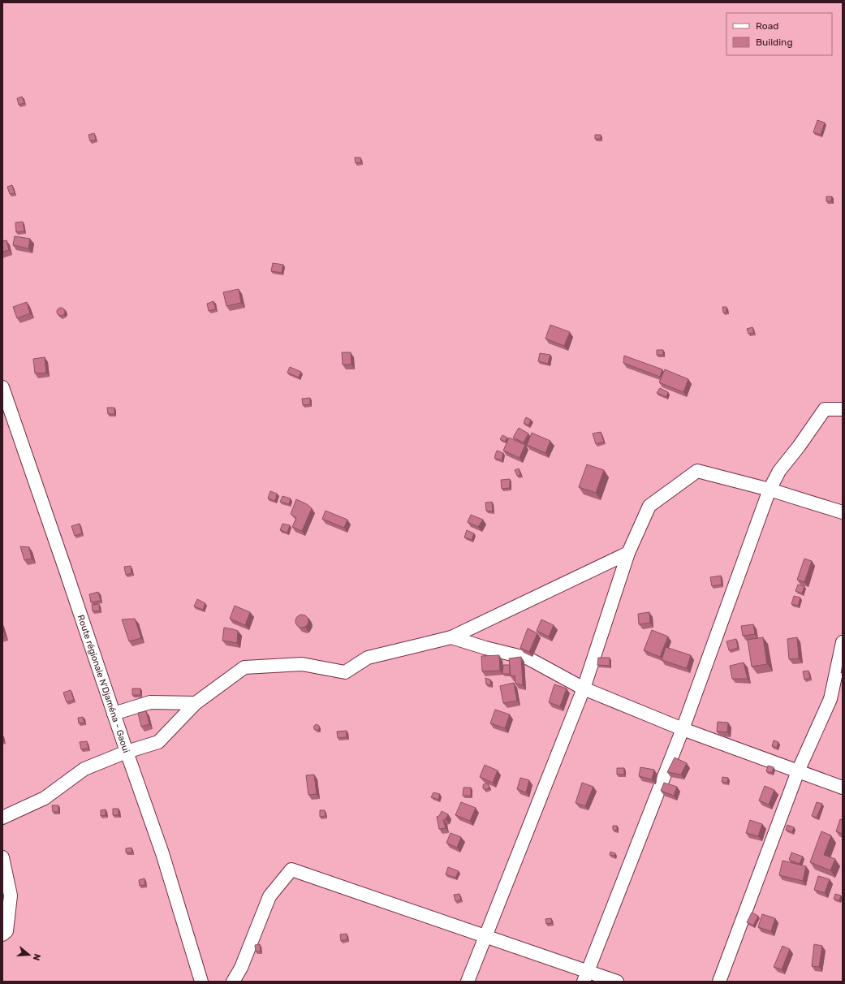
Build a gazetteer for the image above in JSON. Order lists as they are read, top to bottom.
{
  "streets": {
    "street": ["Route régionale N'Djaména - Gaoui"]
  },
  "legend": ["Road", "Building"],
  "north": "right"
}
